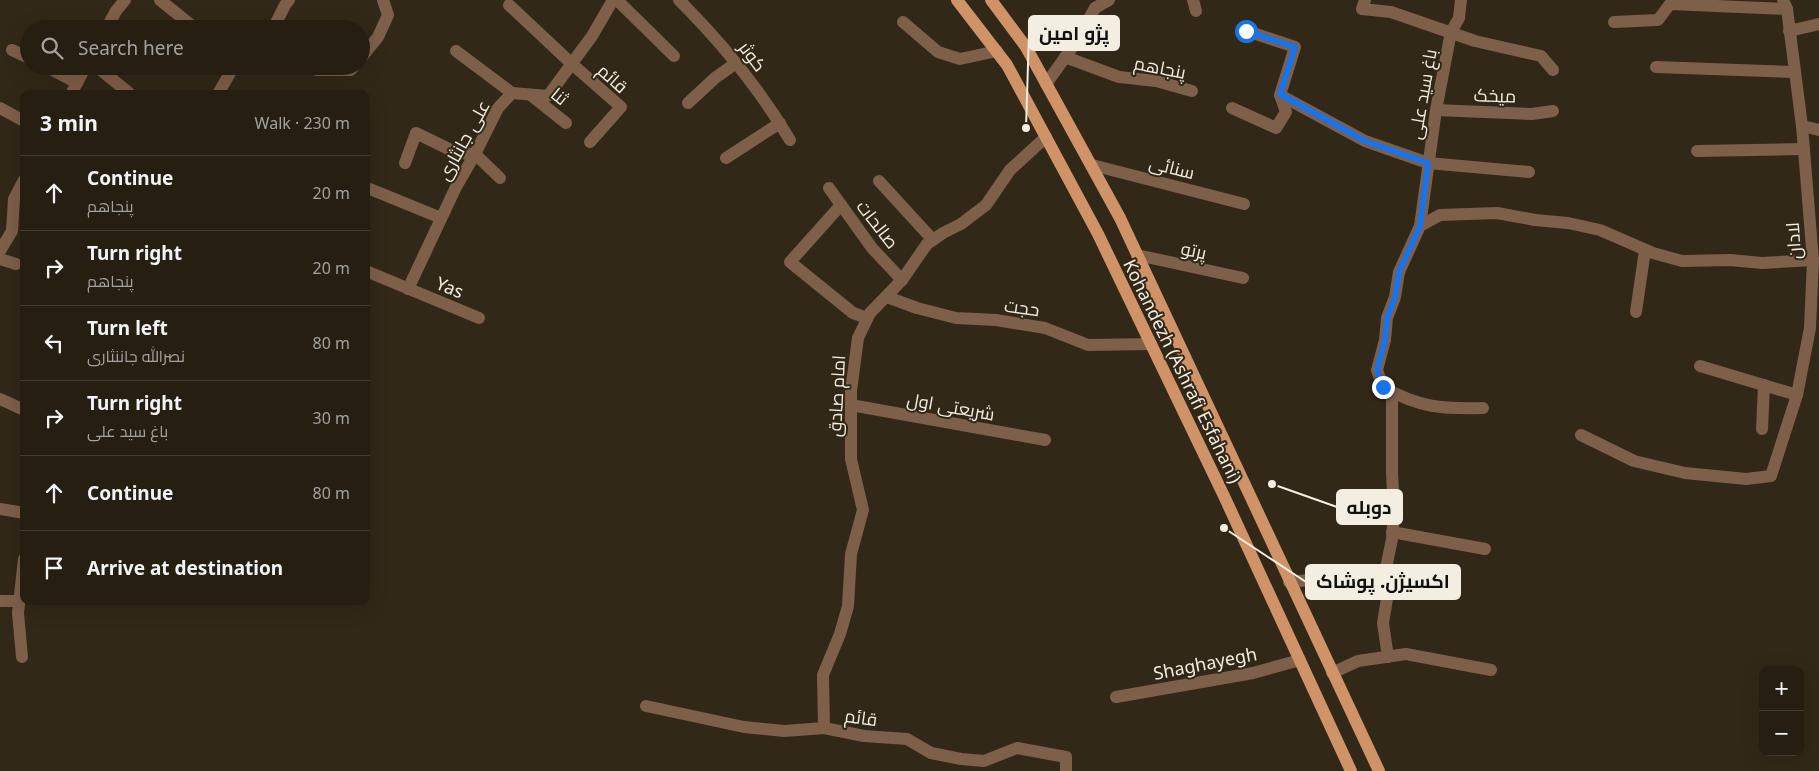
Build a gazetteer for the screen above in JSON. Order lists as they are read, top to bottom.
{
  "streets": {
    "main road": ["Kohandezh (Ashrafi Esfahani)"],
    "street": [
      "کوثر",
      "پنجاهم",
      "قائم",
      "باغ سید علی",
      "میخک",
      "ثنا",
      "علی جانثاری",
      "سنائی",
      "صالحات",
      "لادان",
      "پرتو",
      "Yas",
      "حجت",
      "امام صادق",
      "شریعتی اول",
      "Shaghayegh"
    ]
  },
  "crossings": [
    ["قائم", "علی جانثاری"],
    ["قائم", "امام صادق"],
    ["باغ سید علی", "میخک"],
    ["ثنا", "علی جانثاری"],
    ["علی جانثاری", "Yas"],
    ["سنائی", "Kohandezh (Ashrafi Esfahani)"],
    ["صالحات", "امام صادق"],
    ["پرتو", "Kohandezh (Ashrafi Esfahani)"],
    ["حجت", "Kohandezh (Ashrafi Esfahani)"],
    ["حجت", "امام صادق"],
    ["Kohandezh (Ashrafi Esfahani)", "امام صادق"],
    ["Kohandezh (Ashrafi Esfahani)", "Shaghayegh"],
    ["امام صادق", "شریعتی اول"]
  ],
  "places": ["پژو امین", "دوبله", "اکسیژن. پوشاک"],
  "page": {
    "search": "Search here",
    "heading": ["3 min", "Walk · 230 m"],
    "list": [
      ["Continue", "پنجاهم", "20 m"],
      ["Turn right", "پنجاهم", "20 m"],
      ["Turn left", "نصرالله جاننثاری", "80 m"],
      ["Turn right", "باغ سید علی", "30 m"],
      ["Continue", "80 m"],
      "Arrive at destination"
    ],
    "map_buttons": ["+", "−"]
  }
}
